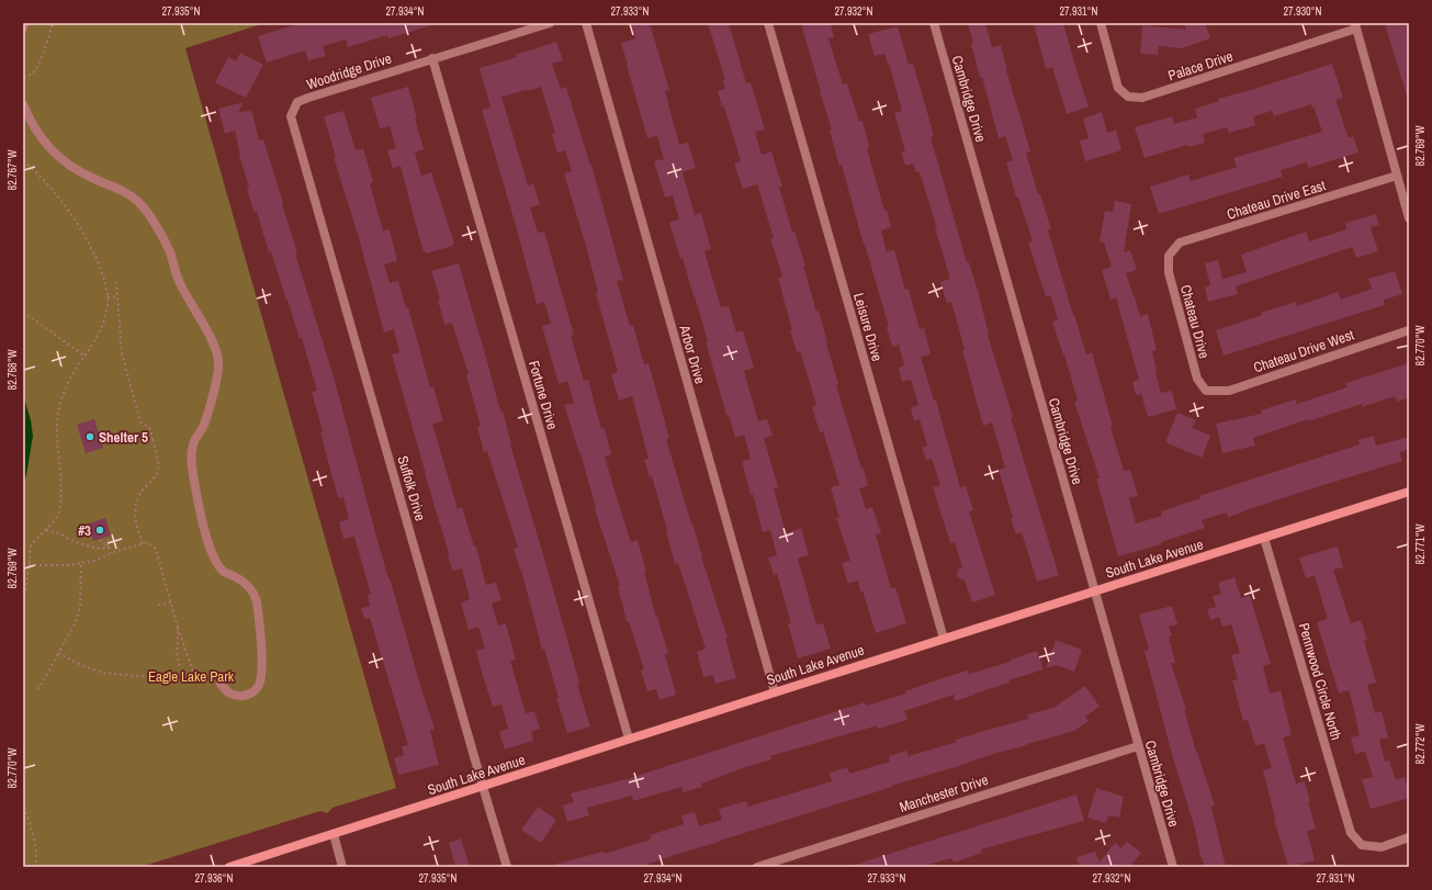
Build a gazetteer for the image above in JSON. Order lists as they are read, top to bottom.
{
  "streets": {
    "street": [
      "Palace Drive",
      "Woodridge Drive",
      "Cambridge Drive",
      "Chateau Drive East",
      "Chateau Drive",
      "Leisure Drive",
      "Chateau Drive West",
      "Arbor Drive",
      "Fortune Drive",
      "Suffolk Drive",
      "South Lake Avenue",
      "Pennwood Circle North",
      "Manchester Drive"
    ]
  },
  "crossings": [
    ["Woodridge Drive", "Fortune Drive"],
    ["Woodridge Drive", "Suffolk Drive"],
    ["Cambridge Drive", "South Lake Avenue"],
    ["Cambridge Drive", "Manchester Drive"],
    ["Chateau Drive East", "Chateau Drive"],
    ["Chateau Drive", "Chateau Drive West"],
    ["Leisure Drive", "South Lake Avenue"],
    ["Arbor Drive", "South Lake Avenue"],
    ["Fortune Drive", "South Lake Avenue"],
    ["Suffolk Drive", "South Lake Avenue"],
    ["South Lake Avenue", "Pennwood Circle North"]
  ],
  "parks": ["Eagle Lake Park"],
  "places": ["Shelter 5", "#3"],
  "coordinates": [
    "27.935°N",
    "27.934°N",
    "27.933°N",
    "27.932°N",
    "27.931°N",
    "27.930°N",
    "82.769°W",
    "82.767°W",
    "82.770°W",
    "82.768°W",
    "82.771°W",
    "82.772°W",
    "27.936°N"
  ]
}
